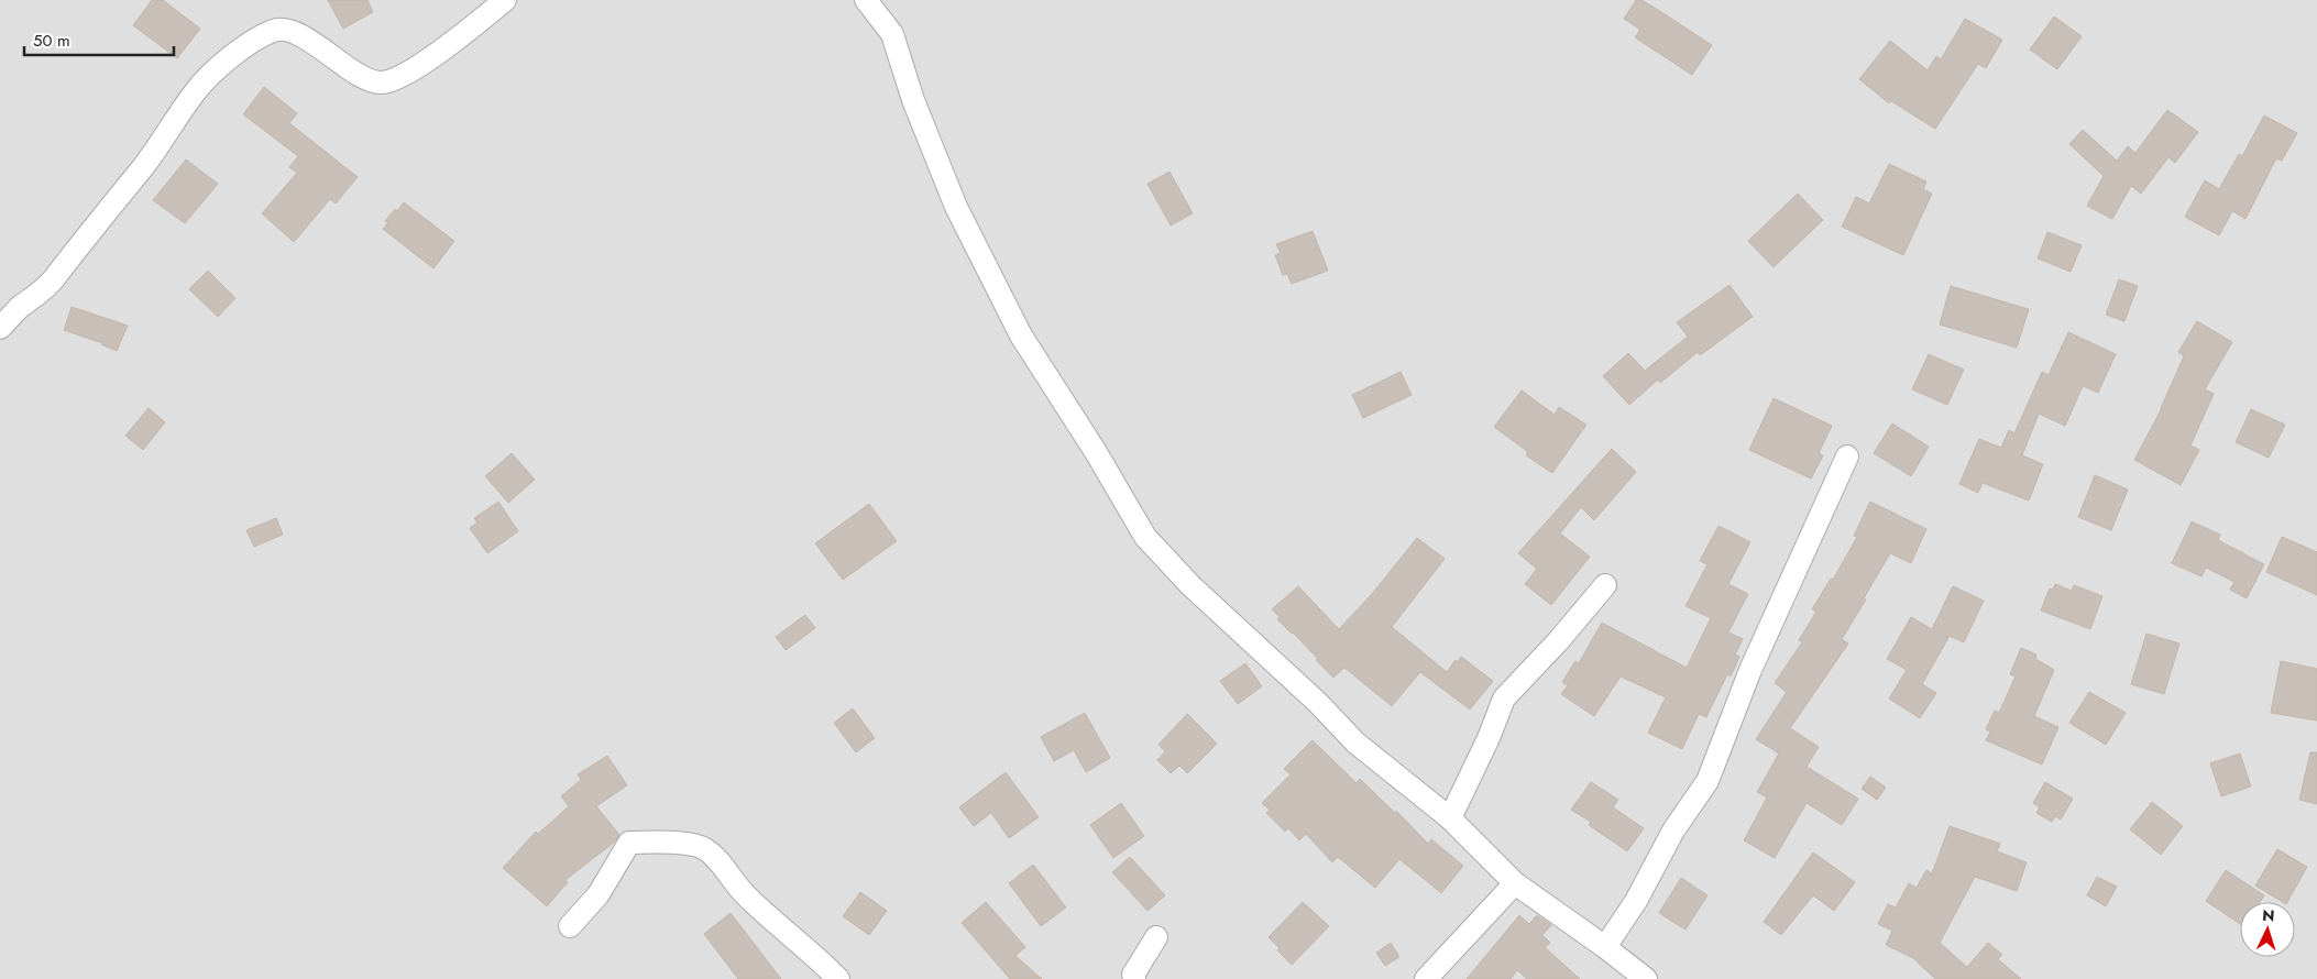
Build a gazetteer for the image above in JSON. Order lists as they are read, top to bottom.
{
  "scale_bar": "50 m",
  "north": "top"
}
